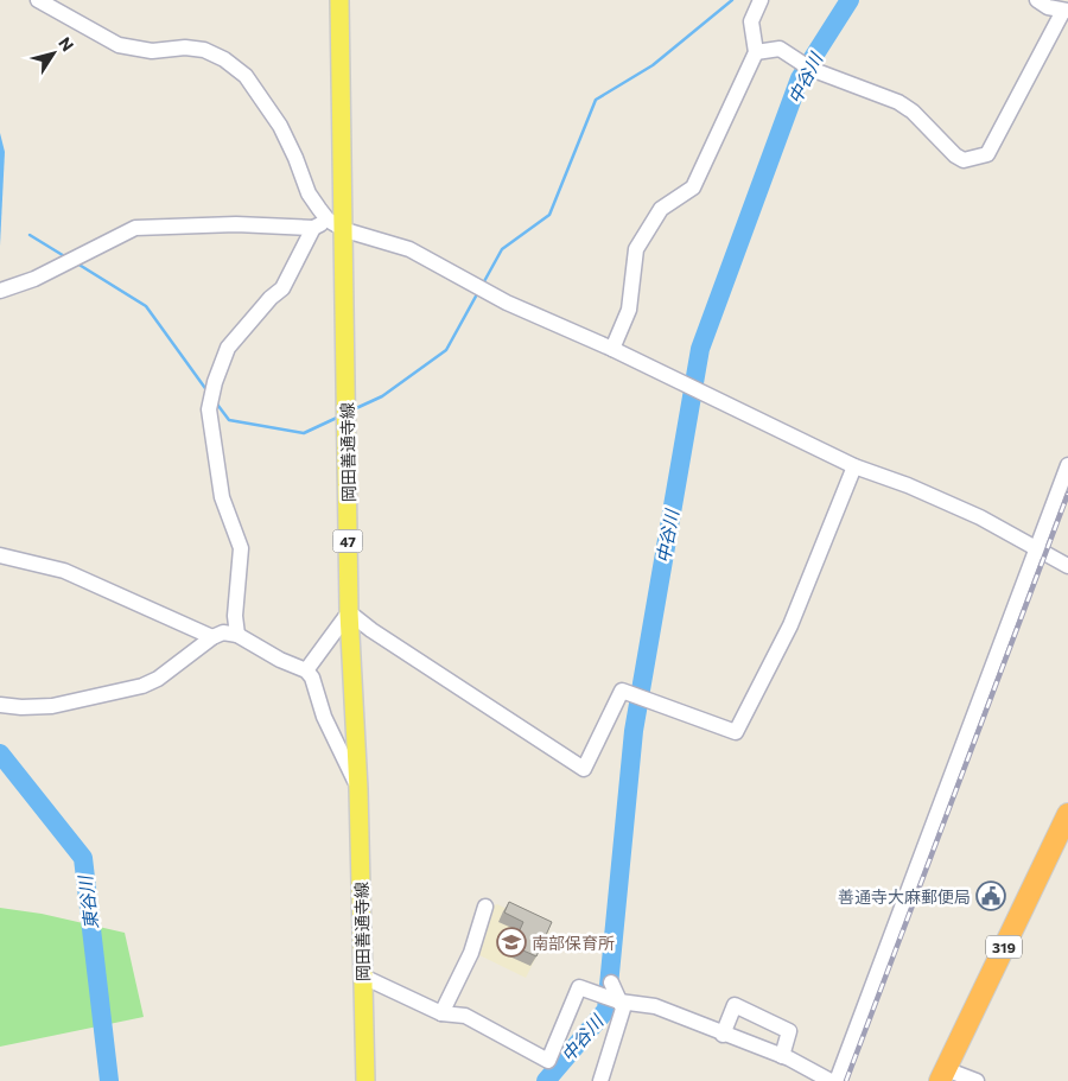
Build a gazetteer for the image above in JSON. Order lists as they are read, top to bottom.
{
  "streets": {
    "highway": ["319"],
    "main road": ["岡田善通寺線", "47"]
  },
  "water": ["中谷川", "東谷川"],
  "places": {
    "public building": ["善通寺大麻郵便局"],
    "school or university": ["南部保育所"]
  },
  "north": "top right"
}
